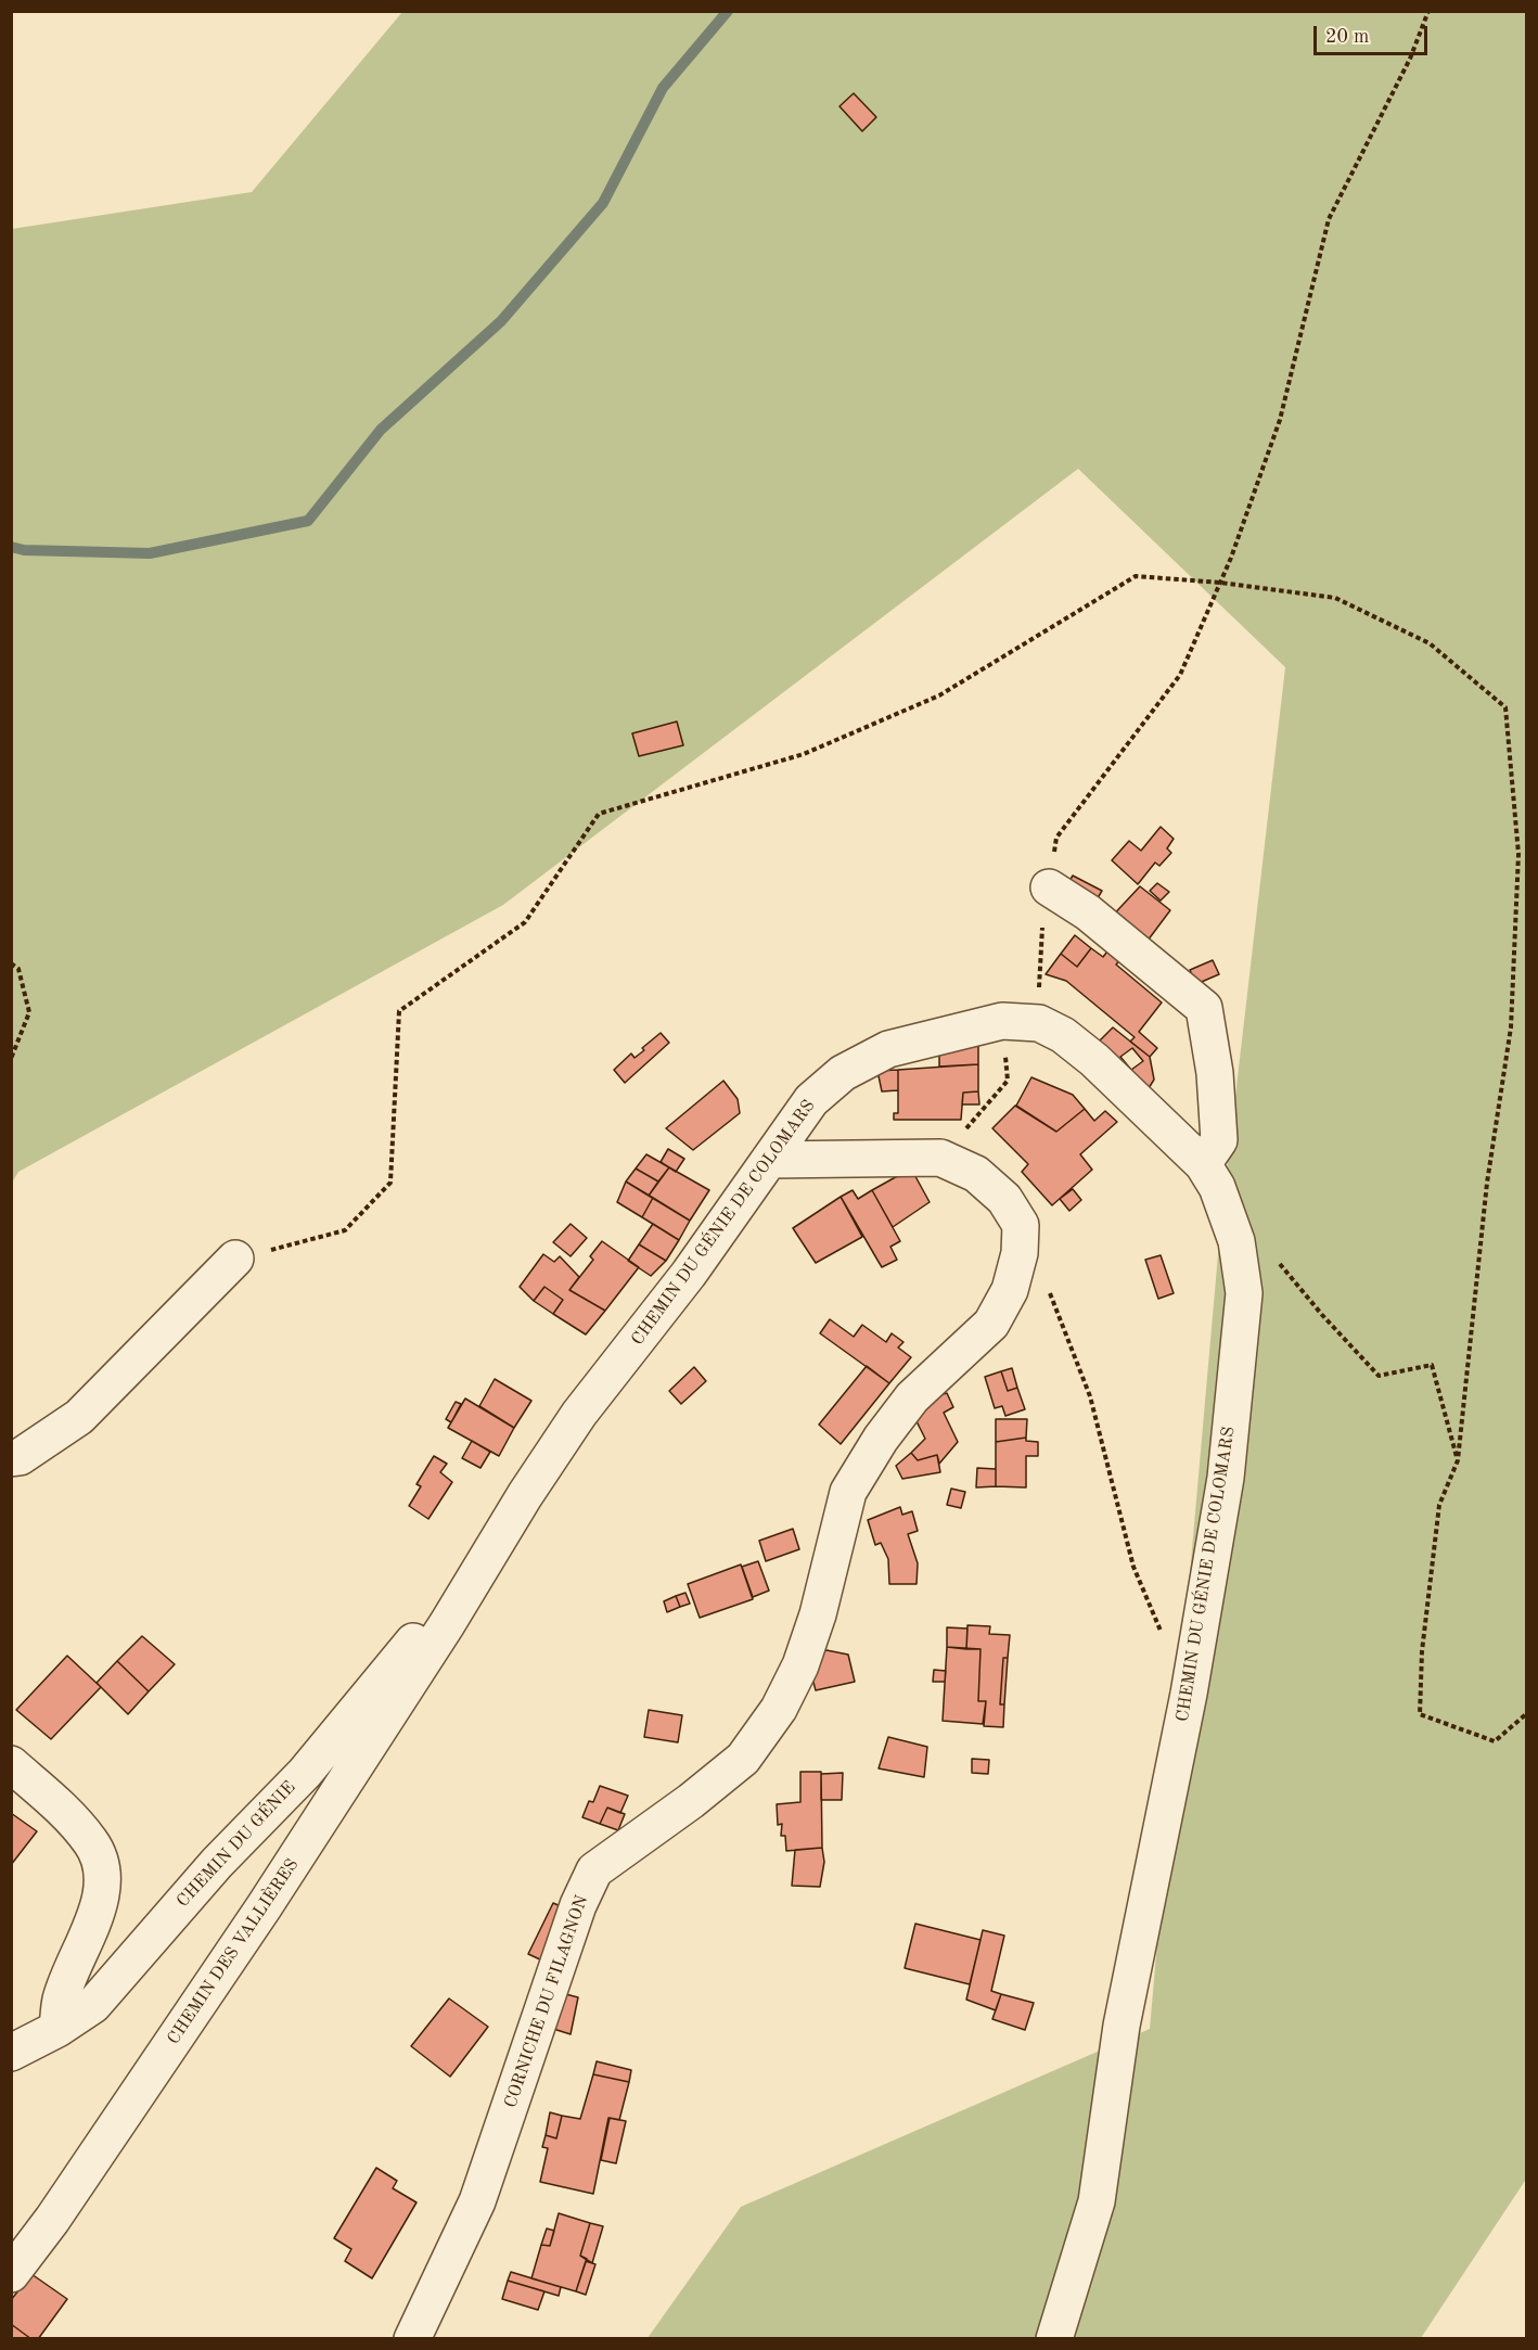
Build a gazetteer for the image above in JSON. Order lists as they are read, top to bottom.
{
  "streets": {
    "street": [
      "CHEMIN DU GÉNIE DE COLOMARS",
      "CHEMIN DU GÉNIE",
      "CHEMIN DES VALLIÈRES",
      "CORNICHE DU FILAGNON"
    ]
  },
  "crossings": [
    ["CHEMIN DU GÉNIE DE COLOMARS", "CHEMIN DU GÉNIE"],
    ["CHEMIN DU GÉNIE DE COLOMARS", "CHEMIN DES VALLIÈRES"],
    ["CHEMIN DU GÉNIE DE COLOMARS", "CORNICHE DU FILAGNON"],
    ["CHEMIN DU GÉNIE", "CHEMIN DES VALLIÈRES"]
  ],
  "scale_bar": "20 m"
}
